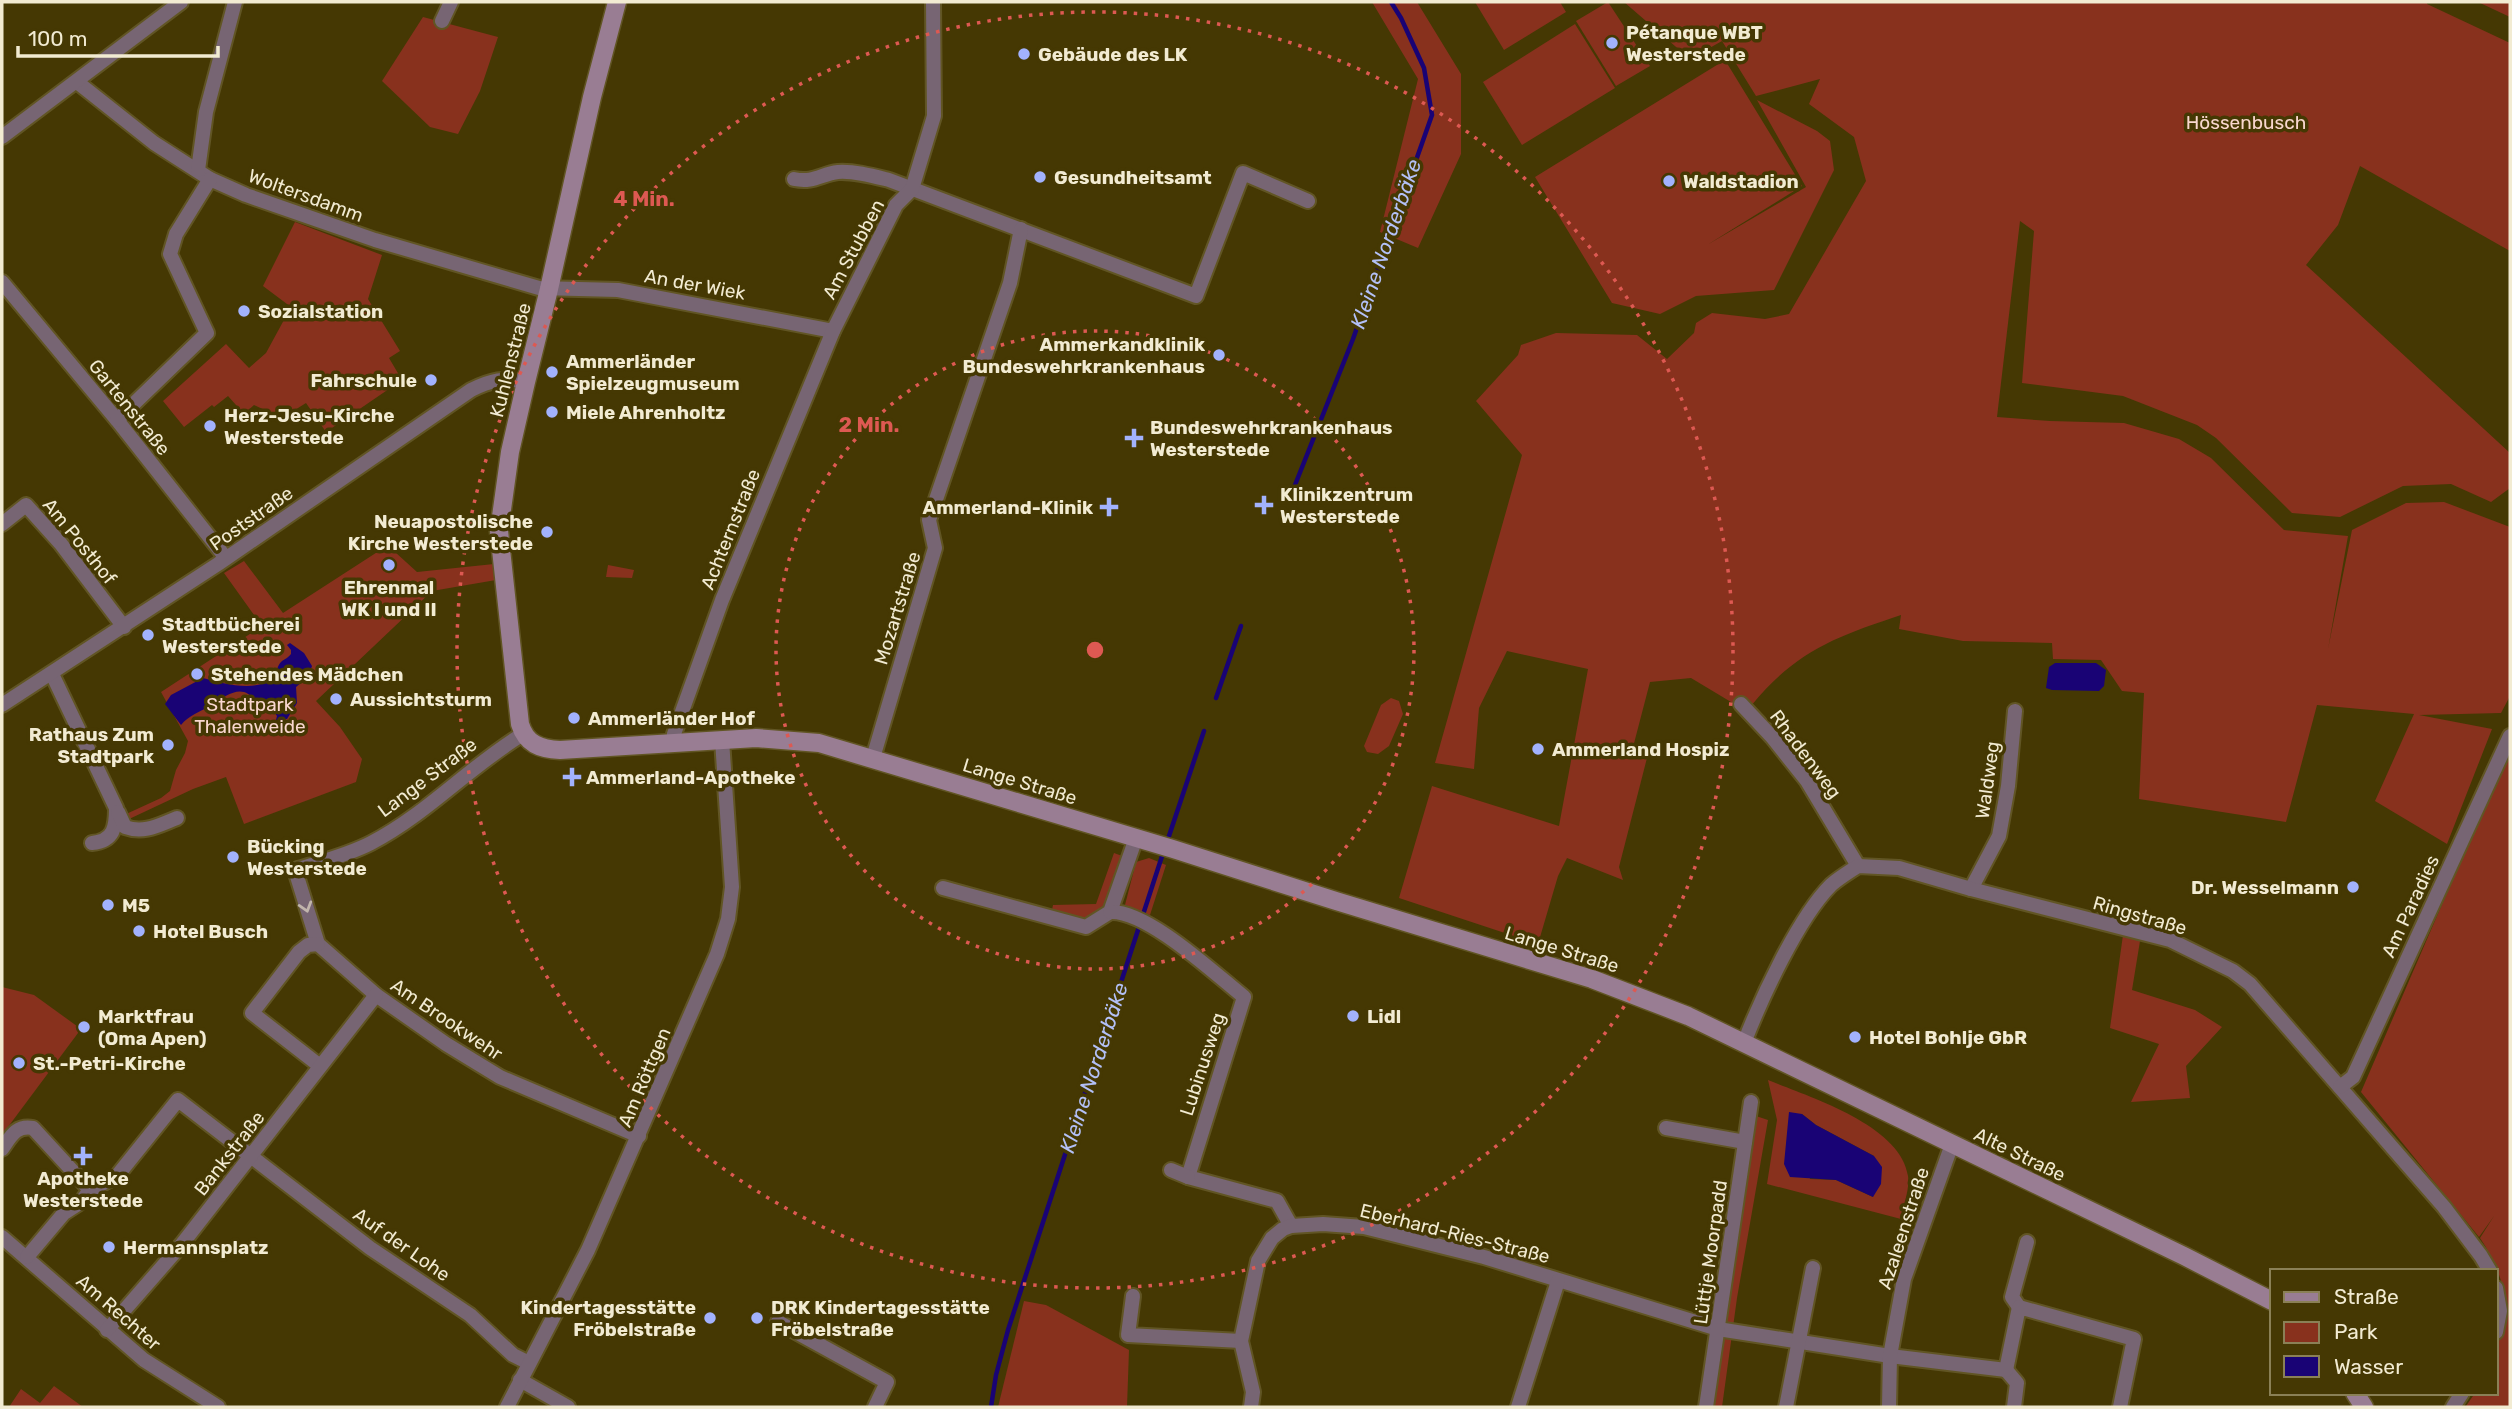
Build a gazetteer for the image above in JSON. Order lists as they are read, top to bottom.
{
  "streets": {
    "street": [
      "Woltersdamm",
      "Am Stubben",
      "An der Wiek",
      "Kuhlenstraße",
      "Gartenstraße",
      "Poststraße",
      "Achternstraße",
      "Am Posthof",
      "Mozartstraße",
      "Rhadenweg",
      "Lange Straße",
      "Waldweg",
      "Am Paradies",
      "Ringstraße",
      "Am Brookwehr",
      "Lubinusweg",
      "Am Röttgen",
      "Bankstraße",
      "Alte Straße",
      "Azaleenstraße",
      "Eberhard-Ries-Straße",
      "Auf der Lohe",
      "Lüttje Moorpadd",
      "Am Rechter"
    ]
  },
  "crossings": [
    ["Woltersdamm", "An der Wiek"],
    ["Woltersdamm", "Kuhlenstraße"],
    ["Am Stubben", "An der Wiek"],
    ["Am Stubben", "Achternstraße"],
    ["An der Wiek", "Kuhlenstraße"],
    ["An der Wiek", "Achternstraße"],
    ["Kuhlenstraße", "Poststraße"],
    ["Kuhlenstraße", "Lange Straße"],
    ["Gartenstraße", "Poststraße"],
    ["Poststraße", "Am Posthof"],
    ["Achternstraße", "Lange Straße"],
    ["Mozartstraße", "Lange Straße"],
    ["Rhadenweg", "Ringstraße"],
    ["Lange Straße", "Am Brookwehr"],
    ["Lange Straße", "Am Röttgen"],
    ["Lange Straße", "Alte Straße"],
    ["Waldweg", "Ringstraße"],
    ["Am Paradies", "Ringstraße"],
    ["Am Brookwehr", "Am Röttgen"],
    ["Am Brookwehr", "Bankstraße"],
    ["Am Röttgen", "Auf der Lohe"],
    ["Bankstraße", "Auf der Lohe"],
    ["Bankstraße", "Am Rechter"],
    ["Alte Straße", "Azaleenstraße"],
    ["Azaleenstraße", "Eberhard-Ries-Straße"],
    ["Eberhard-Ries-Straße", "Lüttje Moorpadd"]
  ],
  "water": ["Kleine Norderbäke"],
  "parks": ["Hössenbusch", "Stadtpark Thalenweide"],
  "places": {
    "other": [
      "Pétanque WBT Westerstede",
      "Gebäude des LK",
      "Gesundheitsamt",
      "Waldstadion",
      "Sozialstation",
      "Ammerkandklinik Bundeswehrkrankenhaus",
      "Ammerländer Spielzeugmuseum",
      "Fahrschule",
      "Miele Ahrenholtz",
      "Herz-Jesu-Kirche Westerstede",
      "Neuapostolische Kirche Westerstede",
      "Ehrenmal WK I und II",
      "Stadtbücherei Westerstede",
      "Stehendes Mädchen",
      "Aussichtsturm",
      "Ammerländer Hof",
      "Rathaus Zum Stadtpark",
      "Ammerland Hospiz",
      "Bücking Westerstede",
      "Dr. Wesselmann",
      "M5",
      "Hotel Busch",
      "Lidl",
      "Marktfrau (Oma Apen)",
      "Hotel Bohlje GbR",
      "St.-Petri-Kirche",
      "Hermannsplatz",
      "Kindertagesstätte Fröbelstraße",
      "DRK Kindertagesstätte Fröbelstraße"
    ],
    "health": [
      "Bundeswehrkrankenhaus Westerstede",
      "Klinikzentrum Westerstede",
      "Ammerland-Klinik",
      "Ammerland-Apotheke",
      "Apotheke Westerstede"
    ]
  },
  "legend": ["Straße", "Park", "Wasser"],
  "scale_bar": "100 m",
  "rings": ["4 Min.", "2 Min."]
}
